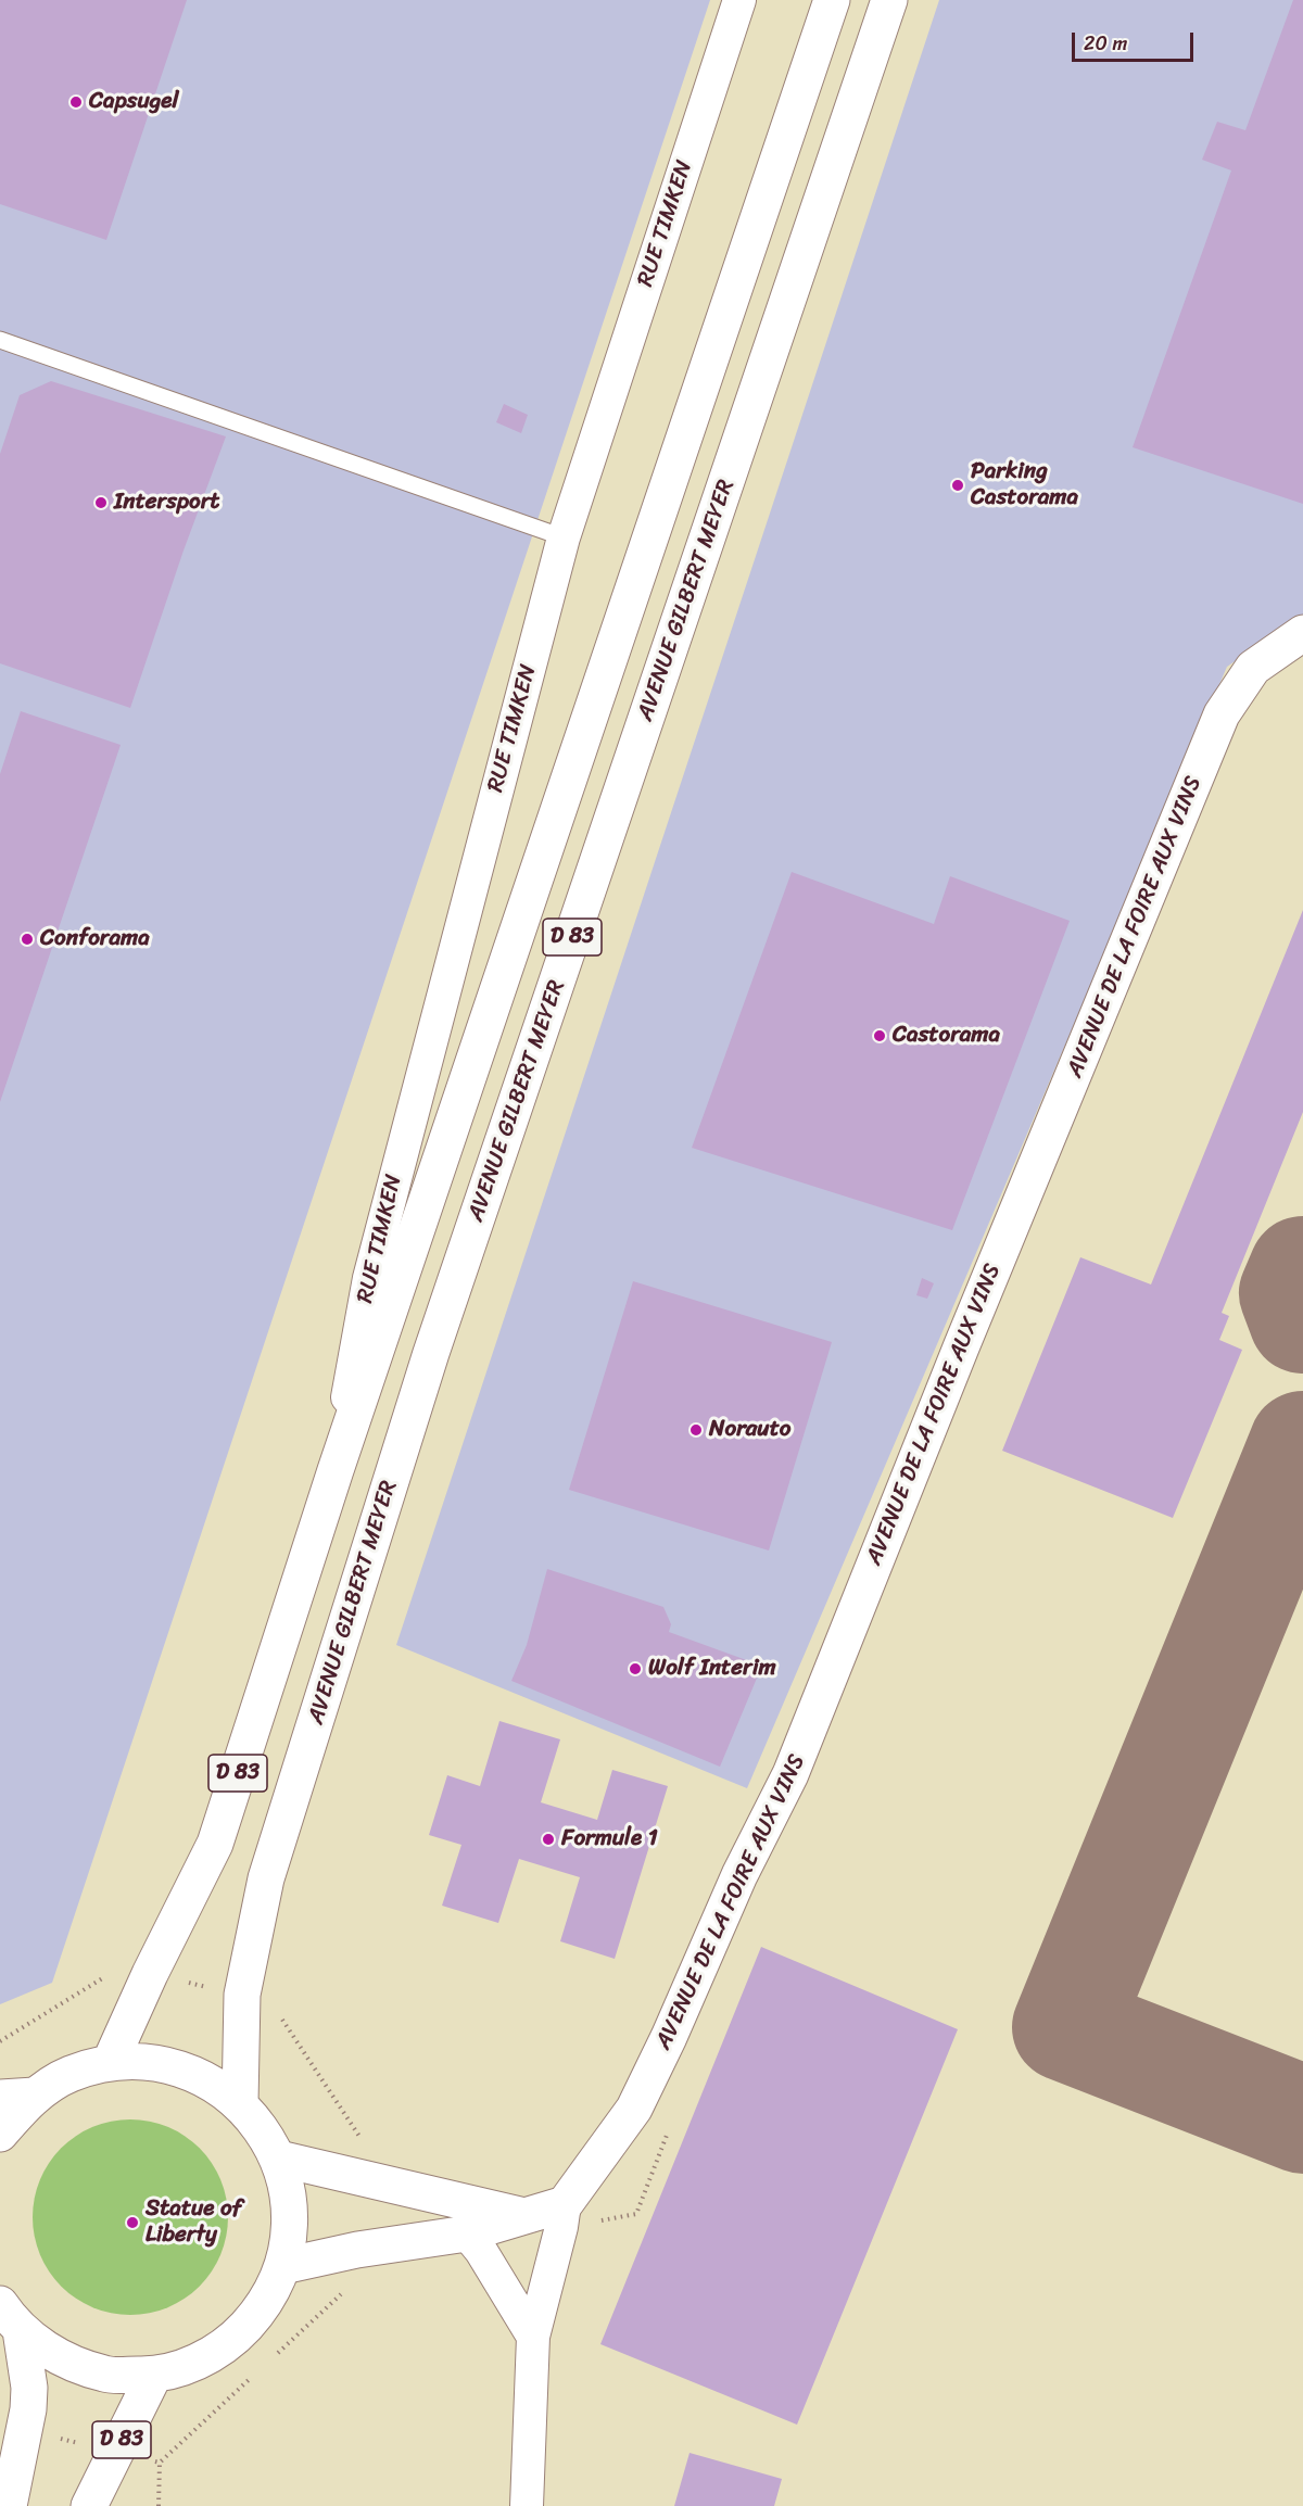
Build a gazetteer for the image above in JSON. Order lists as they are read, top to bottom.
{
  "streets": {
    "main road": ["AVENUE GILBERT MEYER", "AVENUE DE LA FOIRE AUX VINS", "D 83"],
    "street": ["RUE TIMKEN"]
  },
  "crossings": [
    ["RUE TIMKEN", "D 83"]
  ],
  "places": [
    "Capsugel",
    "Parking Castorama",
    "Intersport",
    "Conforama",
    "Castorama",
    "Norauto",
    "Wolf Interim",
    "Formule 1",
    "Statue of Liberty"
  ],
  "scale_bar": "20 m"
}
